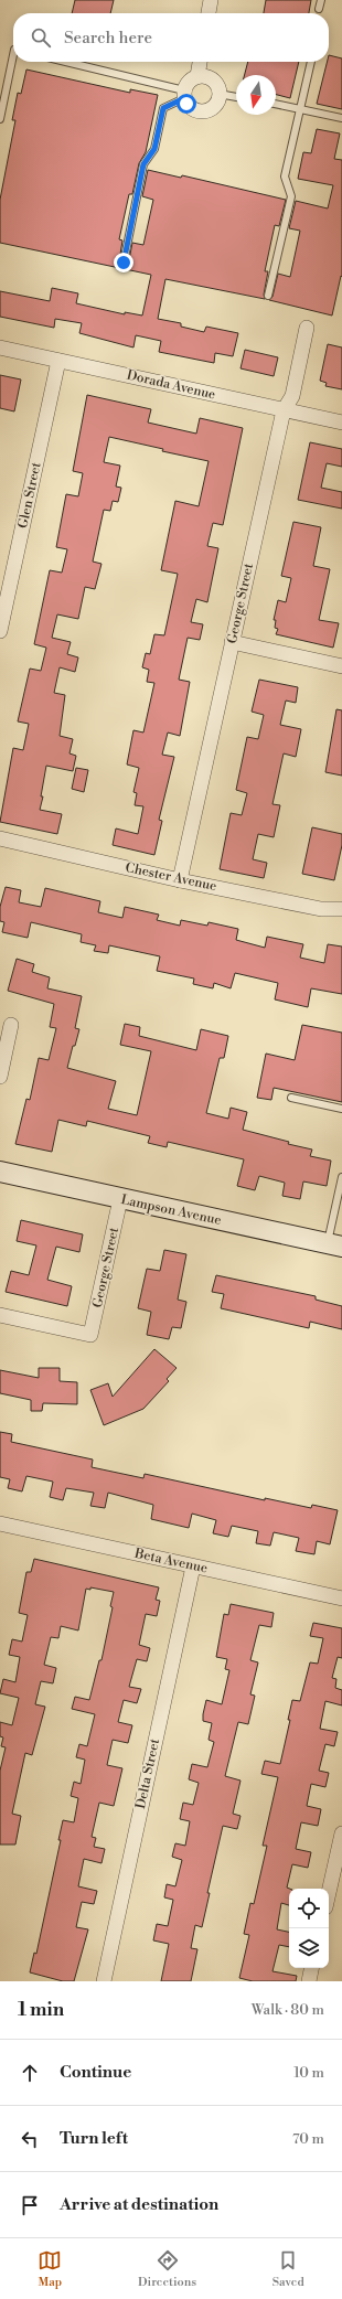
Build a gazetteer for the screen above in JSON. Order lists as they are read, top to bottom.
{
  "streets": {
    "street": [
      "Dorada Avenue",
      "Glen Street",
      "George Street",
      "Chester Avenue",
      "Lampson Avenue",
      "Beta Avenue",
      "Delta Street"
    ]
  },
  "crossings": [
    ["Dorada Avenue", "Glen Street"],
    ["Dorada Avenue", "George Street"],
    ["George Street", "Chester Avenue"],
    ["George Street", "Lampson Avenue"],
    ["Beta Avenue", "Delta Street"]
  ],
  "north": "bottom",
  "page": {
    "search": "Search here",
    "heading": ["1 min", "Walk · 80 m"],
    "list": [
      ["Continue", "10 m"],
      ["Turn left", "70 m"],
      "Arrive at destination"
    ],
    "nav": ["Map", "Directions", "Saved"]
  }
}
